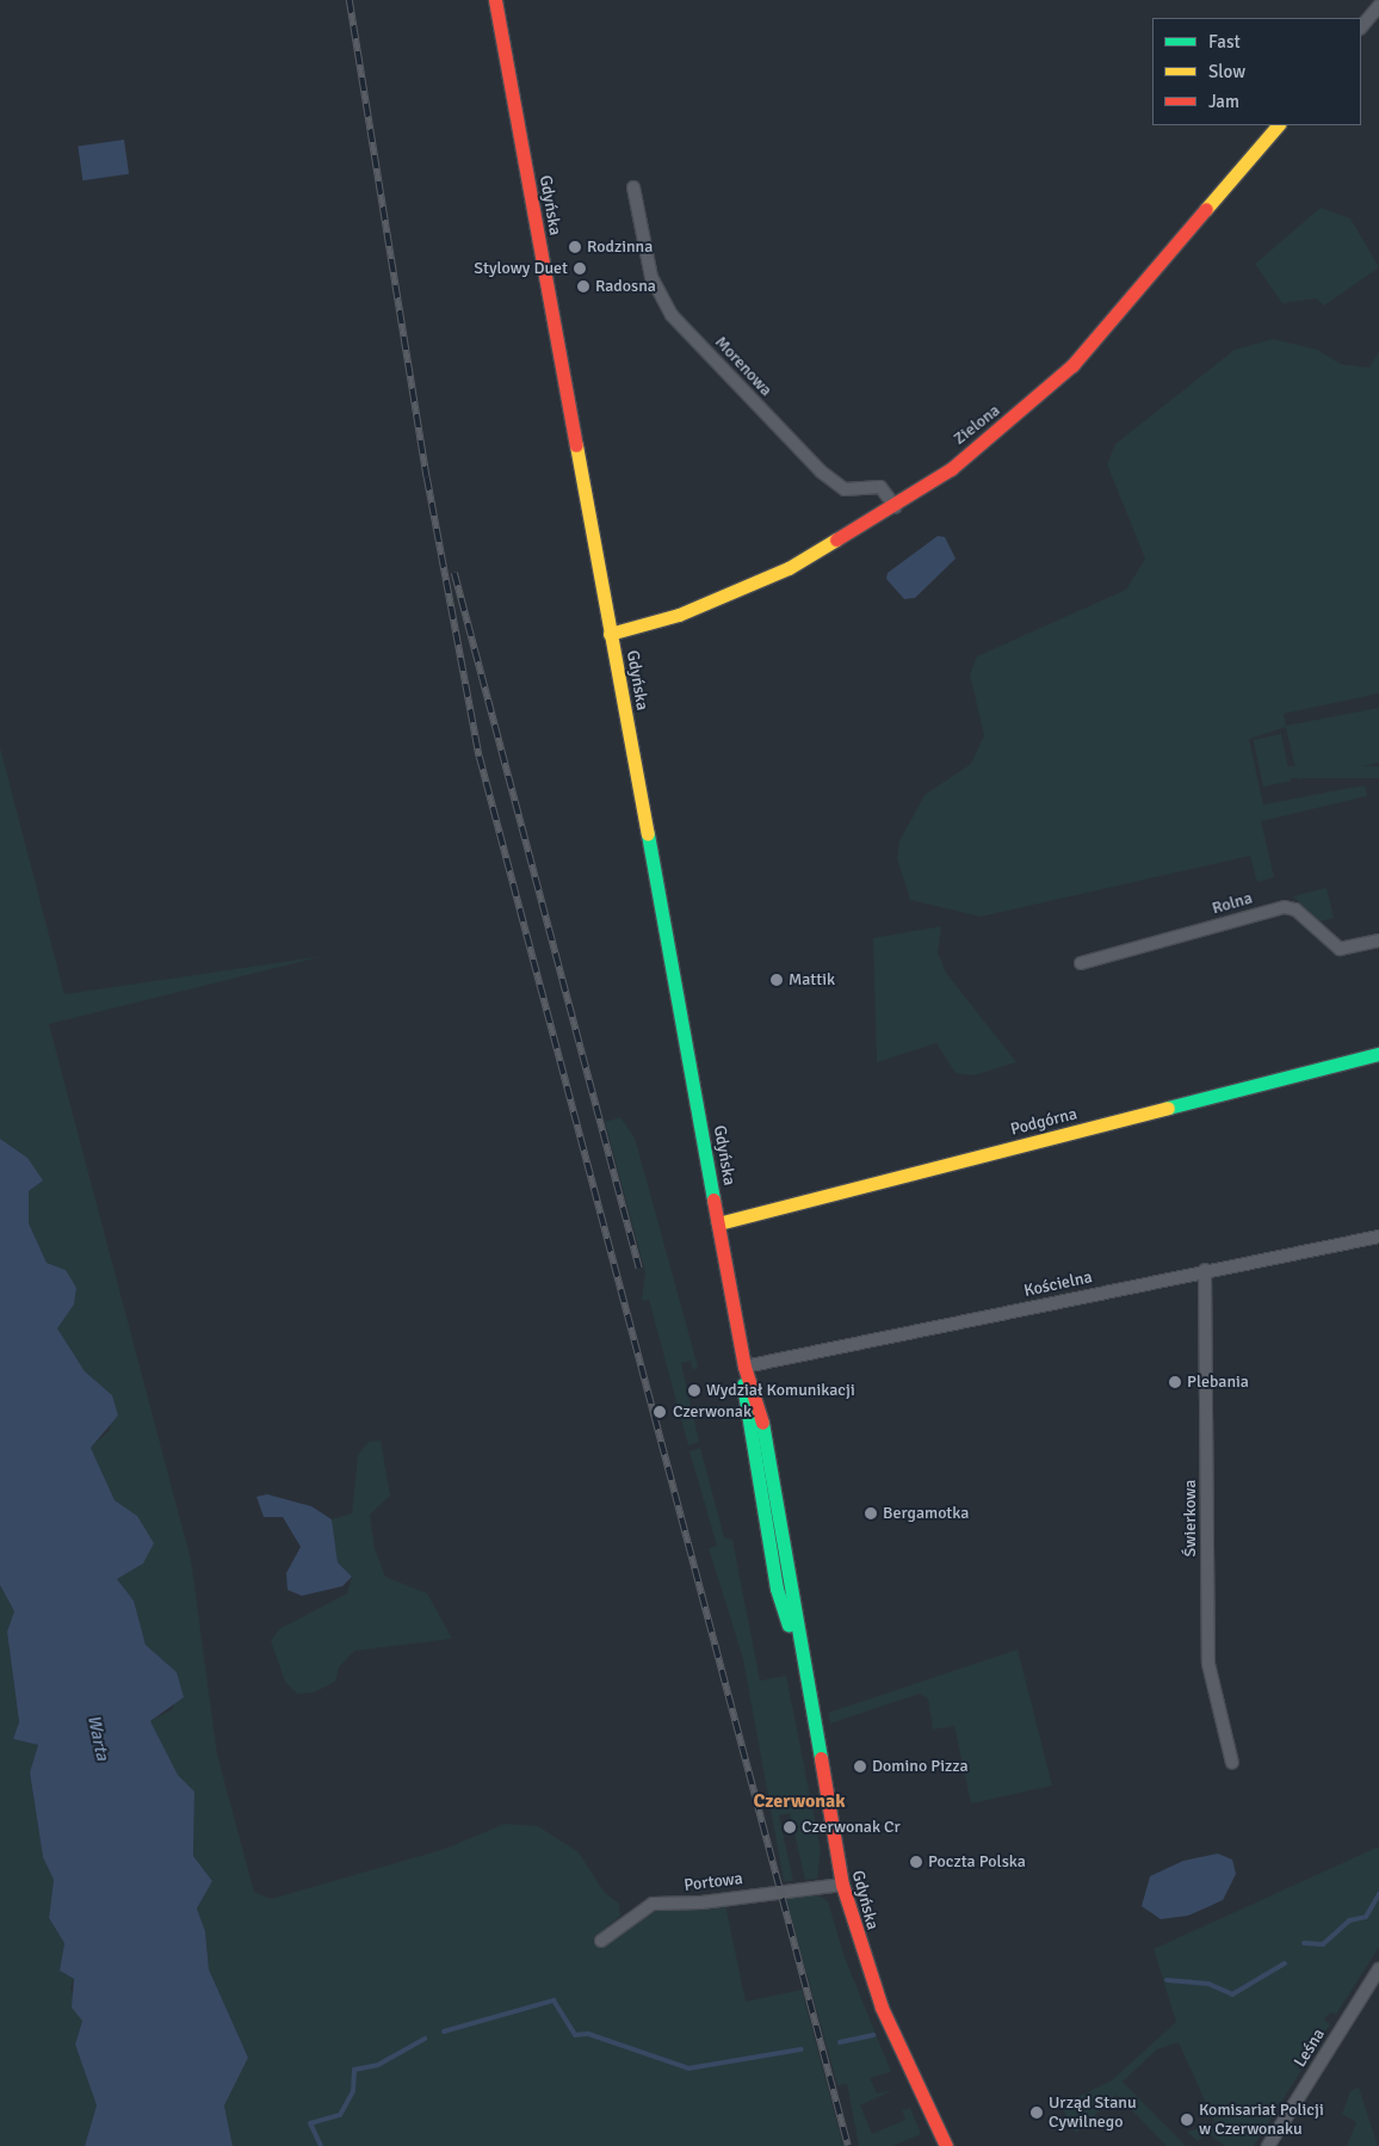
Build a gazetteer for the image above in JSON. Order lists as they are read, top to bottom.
{
  "streets": {
    "main road": ["Gdyńska", "Zielona", "Podgórna"],
    "street": [
      "Morenowa",
      "Rolna",
      "Kościelna",
      "Świerkowa",
      "Portowa",
      "Leśna"
    ]
  },
  "crossings": [
    ["Gdyńska", "Zielona"],
    ["Gdyńska", "Podgórna"],
    ["Gdyńska", "Kościelna"],
    ["Gdyńska", "Portowa"],
    ["Morenowa", "Zielona"],
    ["Kościelna", "Świerkowa"]
  ],
  "districts": ["Czerwonak"],
  "water": ["Warta"],
  "places": [
    "Rodzinna",
    "Stylowy Duet",
    "Radosna",
    "Mattik",
    "Plebania",
    "Wydział Komunikacji",
    "Czerwonak",
    "Bergamotka",
    "Domino Pizza",
    "Czerwonak Cr",
    "Poczta Polska",
    "Urząd Stanu Cywilnego",
    "Komisariat Policji w Czerwonaku"
  ],
  "legend": ["Fast", "Slow", "Jam"]
}
